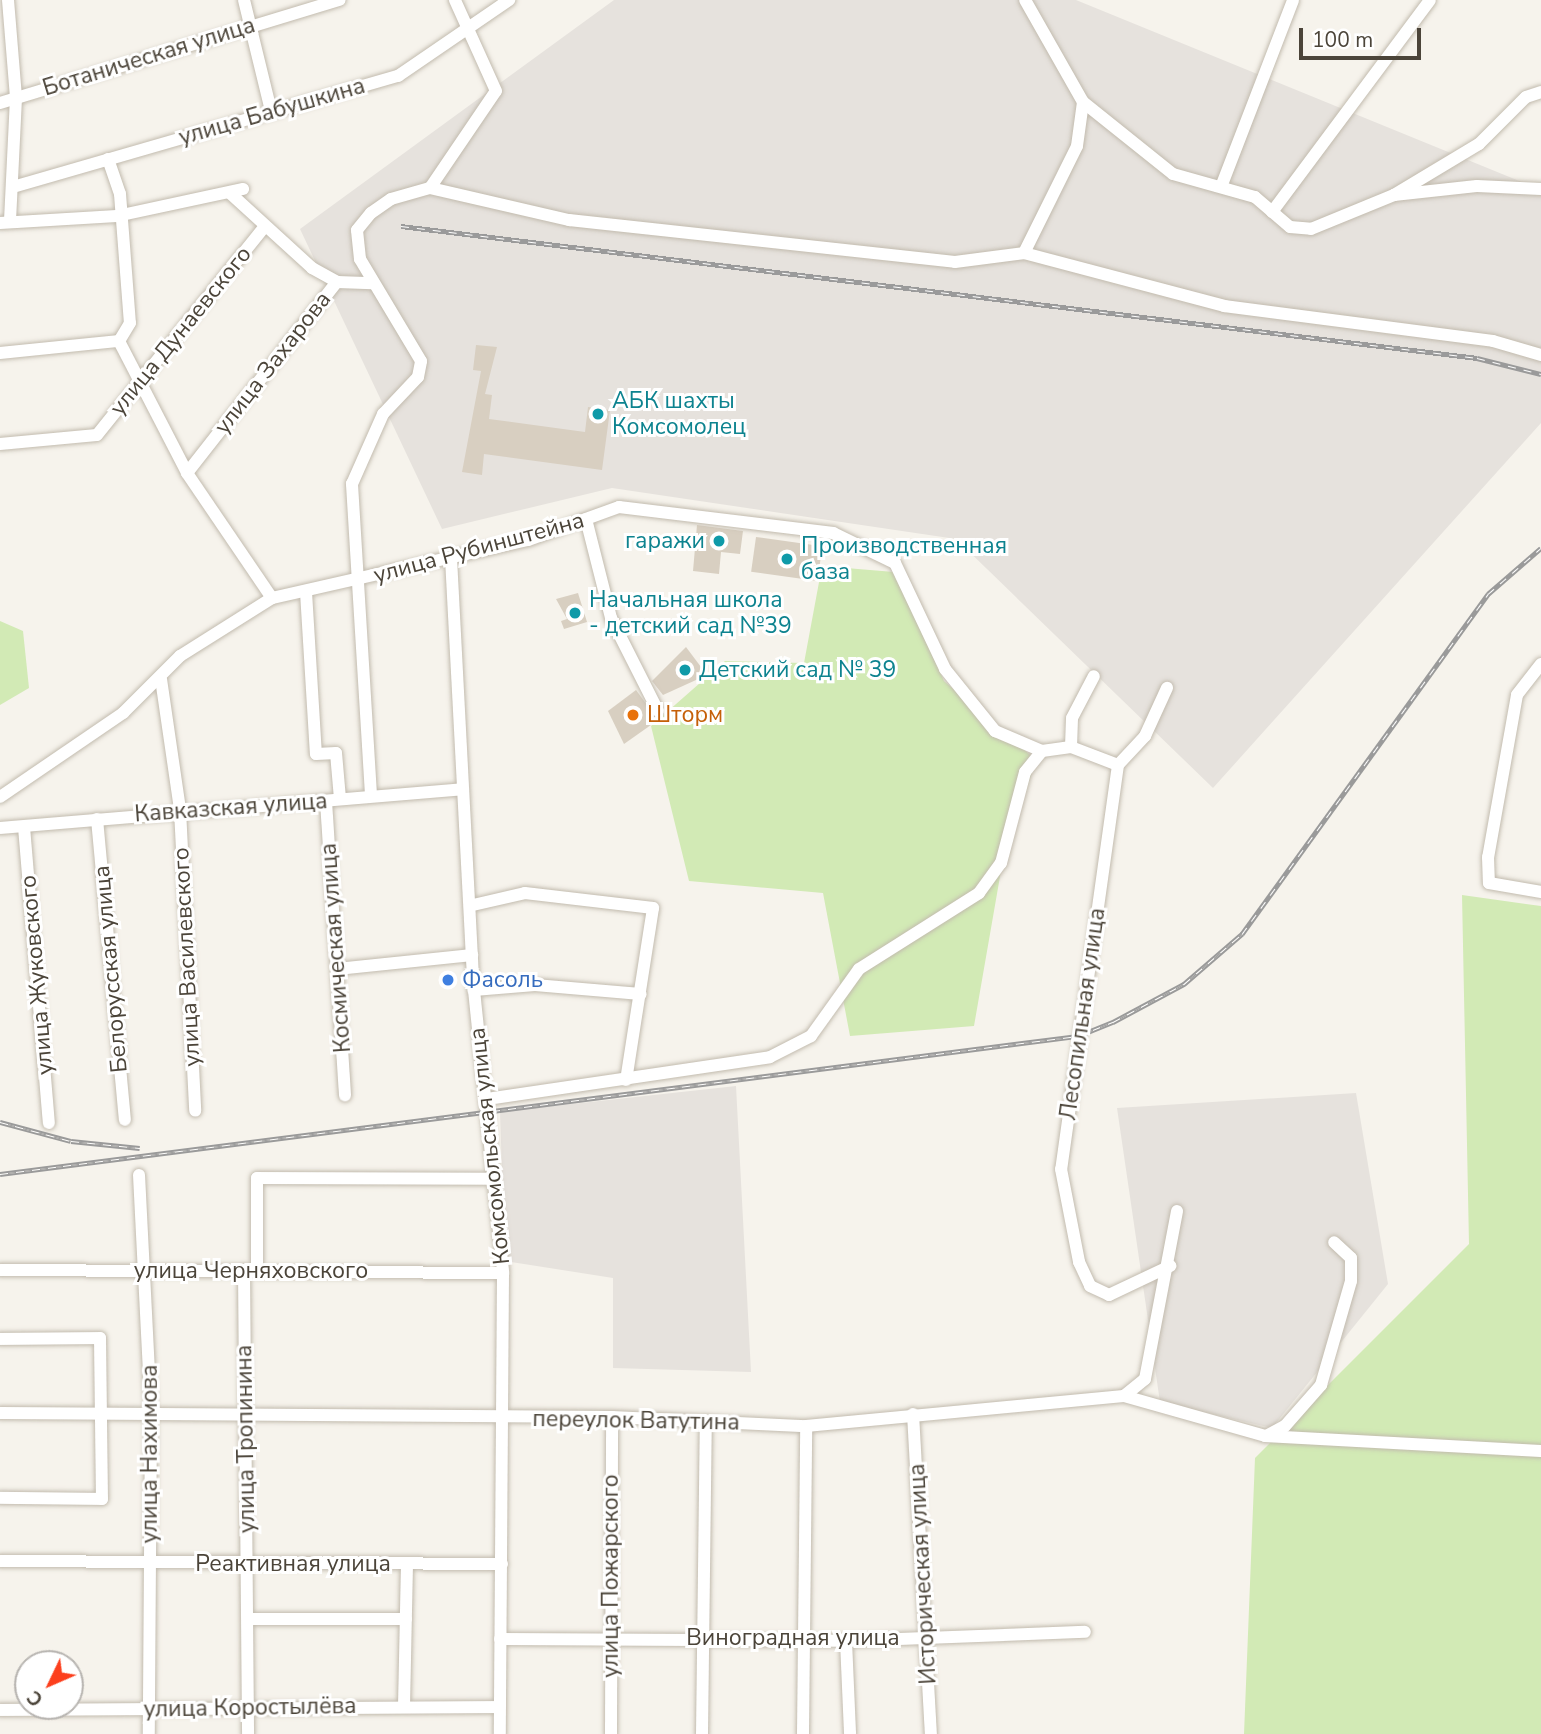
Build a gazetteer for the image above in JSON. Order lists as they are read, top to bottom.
{
  "streets": {
    "street": [
      "Ботаническая улица",
      "улица Бабушкина",
      "улица Дунаевского",
      "улица Захарова",
      "улица Рубинштейна",
      "Кавказская улица",
      "Космическая улица",
      "улица Василевского",
      "Белорусская улица",
      "улица Жуковского",
      "Лесопильная улица",
      "Комсомольская улица",
      "улица Черняховского",
      "переулок Ватутина",
      "улица Тропинина",
      "улица Нахимова",
      "Реактивная улица",
      "Историческая улица",
      "улица Пожарского",
      "Виноградная улица",
      "улица Коростылёва"
    ]
  },
  "crossings": [
    ["улица Рубинштейна", "улица Василевского"],
    ["улица Рубинштейна", "Комсомольская улица"],
    ["Кавказская улица", "Космическая улица"],
    ["Кавказская улица", "улица Василевского"],
    ["Кавказская улица", "Белорусская улица"],
    ["Кавказская улица", "улица Жуковского"],
    ["Кавказская улица", "Комсомольская улица"],
    ["Комсомольская улица", "улица Черняховского"],
    ["Комсомольская улица", "переулок Ватутина"],
    ["Комсомольская улица", "улица Тропинина"],
    ["Комсомольская улица", "Реактивная улица"],
    ["Комсомольская улица", "Виноградная улица"],
    ["Комсомольская улица", "улица Коростылёва"],
    ["улица Черняховского", "улица Тропинина"],
    ["улица Черняховского", "улица Нахимова"],
    ["переулок Ватутина", "улица Тропинина"],
    ["переулок Ватутина", "улица Нахимова"],
    ["переулок Ватутина", "Историческая улица"],
    ["переулок Ватутина", "улица Пожарского"],
    ["улица Тропинина", "Реактивная улица"],
    ["улица Тропинина", "улица Коростылёва"],
    ["улица Нахимова", "Реактивная улица"],
    ["улица Нахимова", "улица Коростылёва"],
    ["Историческая улица", "Виноградная улица"],
    ["улица Пожарского", "Виноградная улица"]
  ],
  "places": [
    "АБК шахты Комсомолец",
    "гаражи",
    "Производственная база",
    "Начальная школа - детский сад №39",
    "Детский сад № 39",
    "Шторм",
    "Фасоль"
  ],
  "scale_bar": "100 m",
  "north": "bottom left"
}
